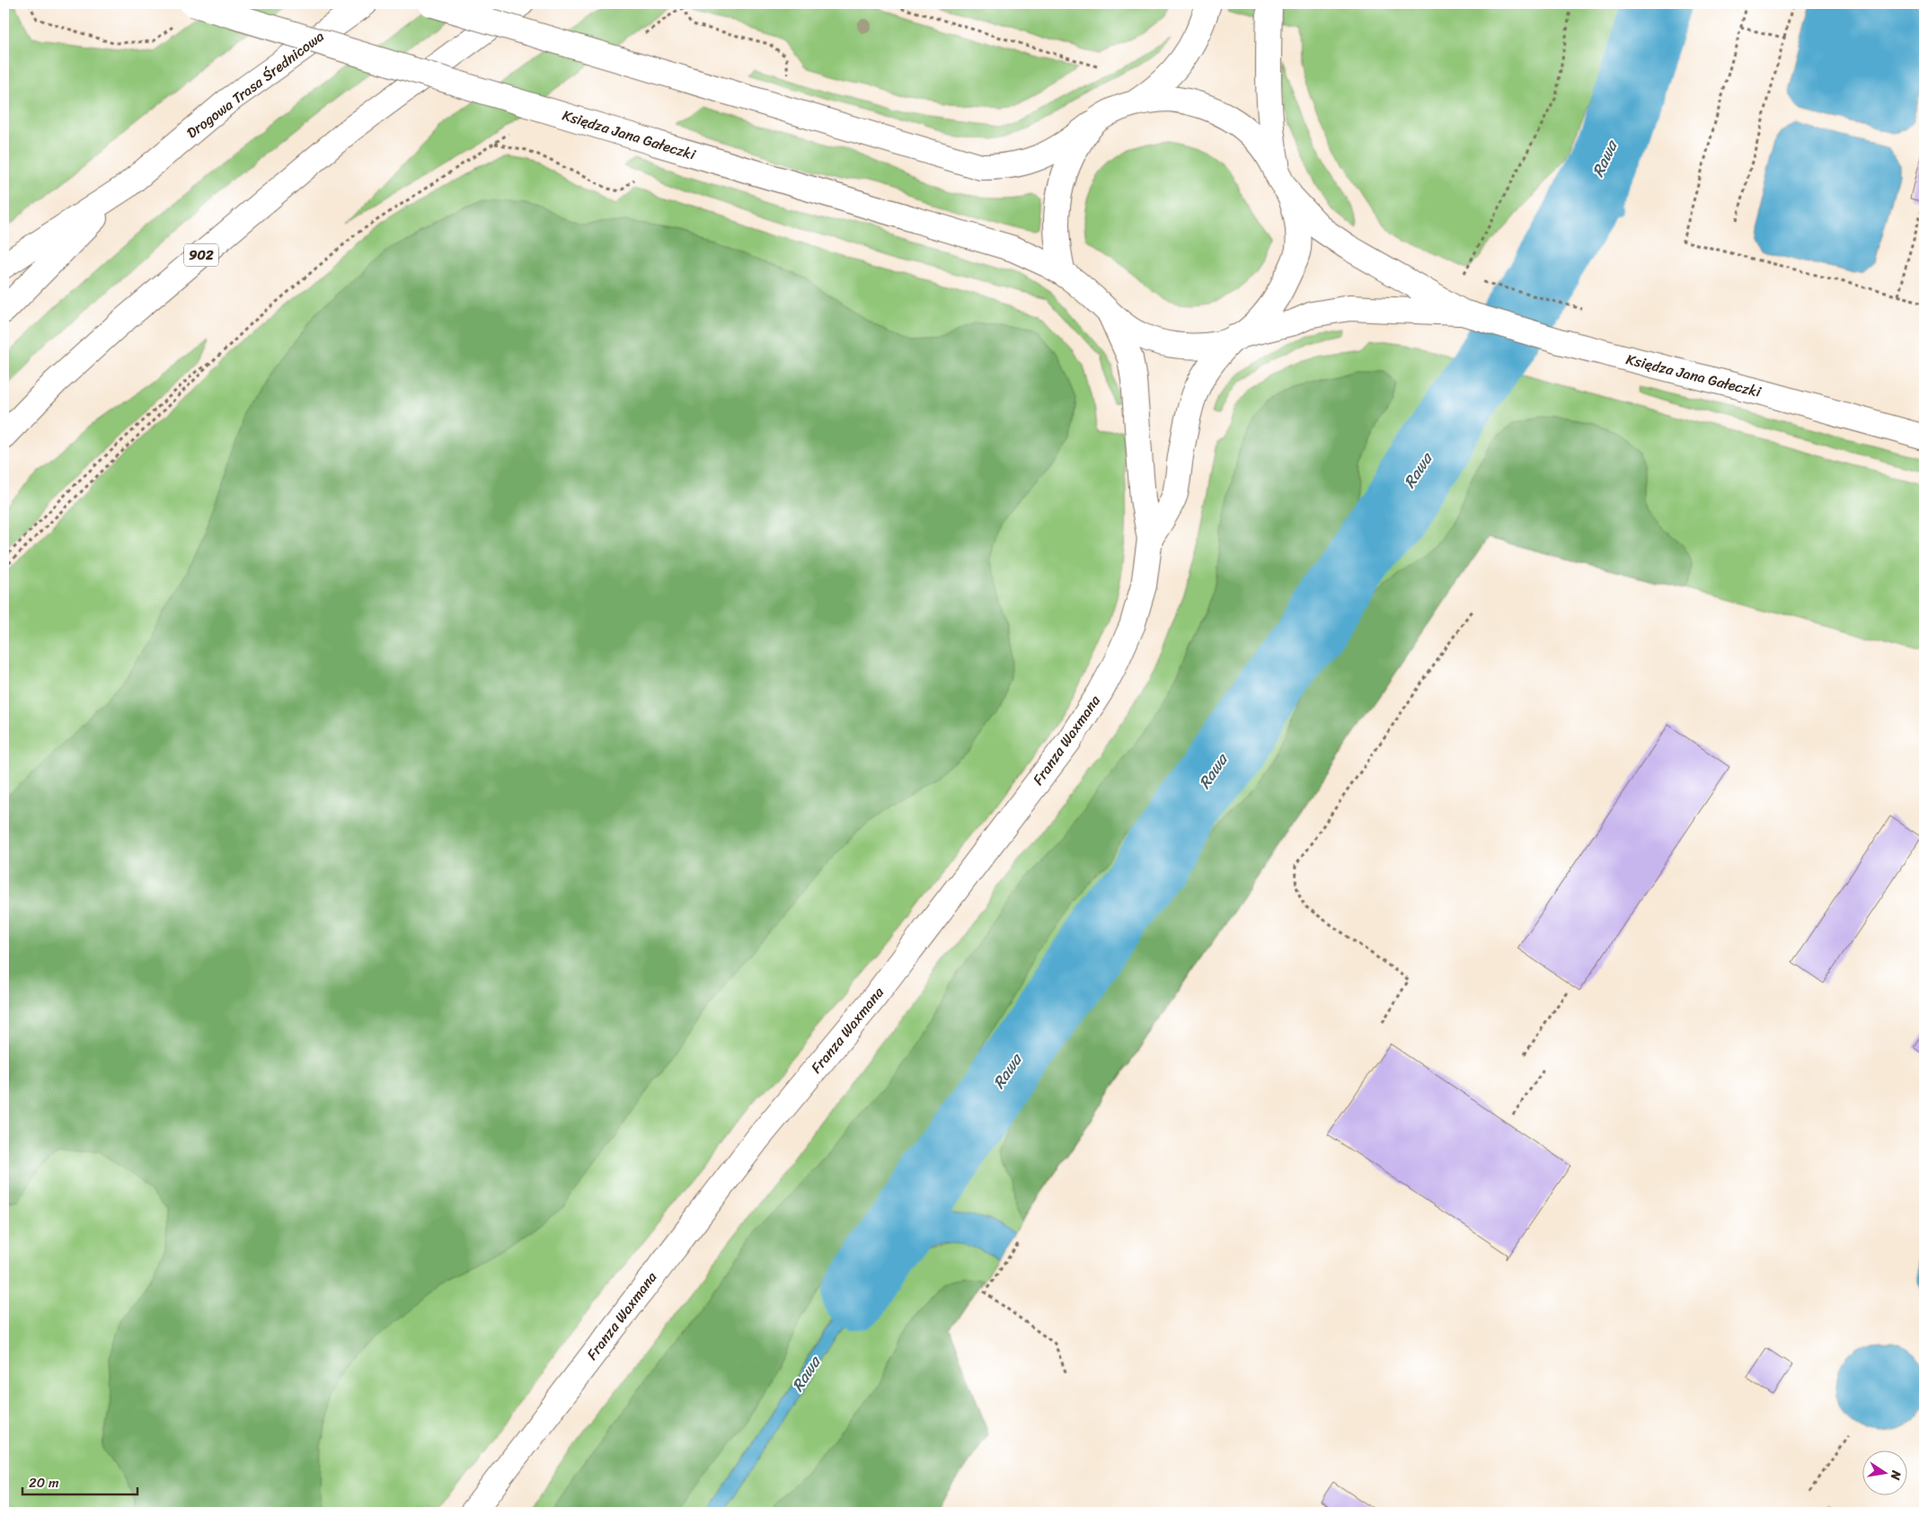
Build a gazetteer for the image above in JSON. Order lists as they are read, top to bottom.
{
  "streets": {
    "main road": [
      "Drogowa Trasa Średnicowa",
      "Księdza Jana Gałeczki",
      "902",
      "Franza Waxmana"
    ]
  },
  "crossings": [
    ["Księdza Jana Gałeczki", "Franza Waxmana"]
  ],
  "water": ["Rawa"],
  "scale_bar": "20 m",
  "north": "right"
}
